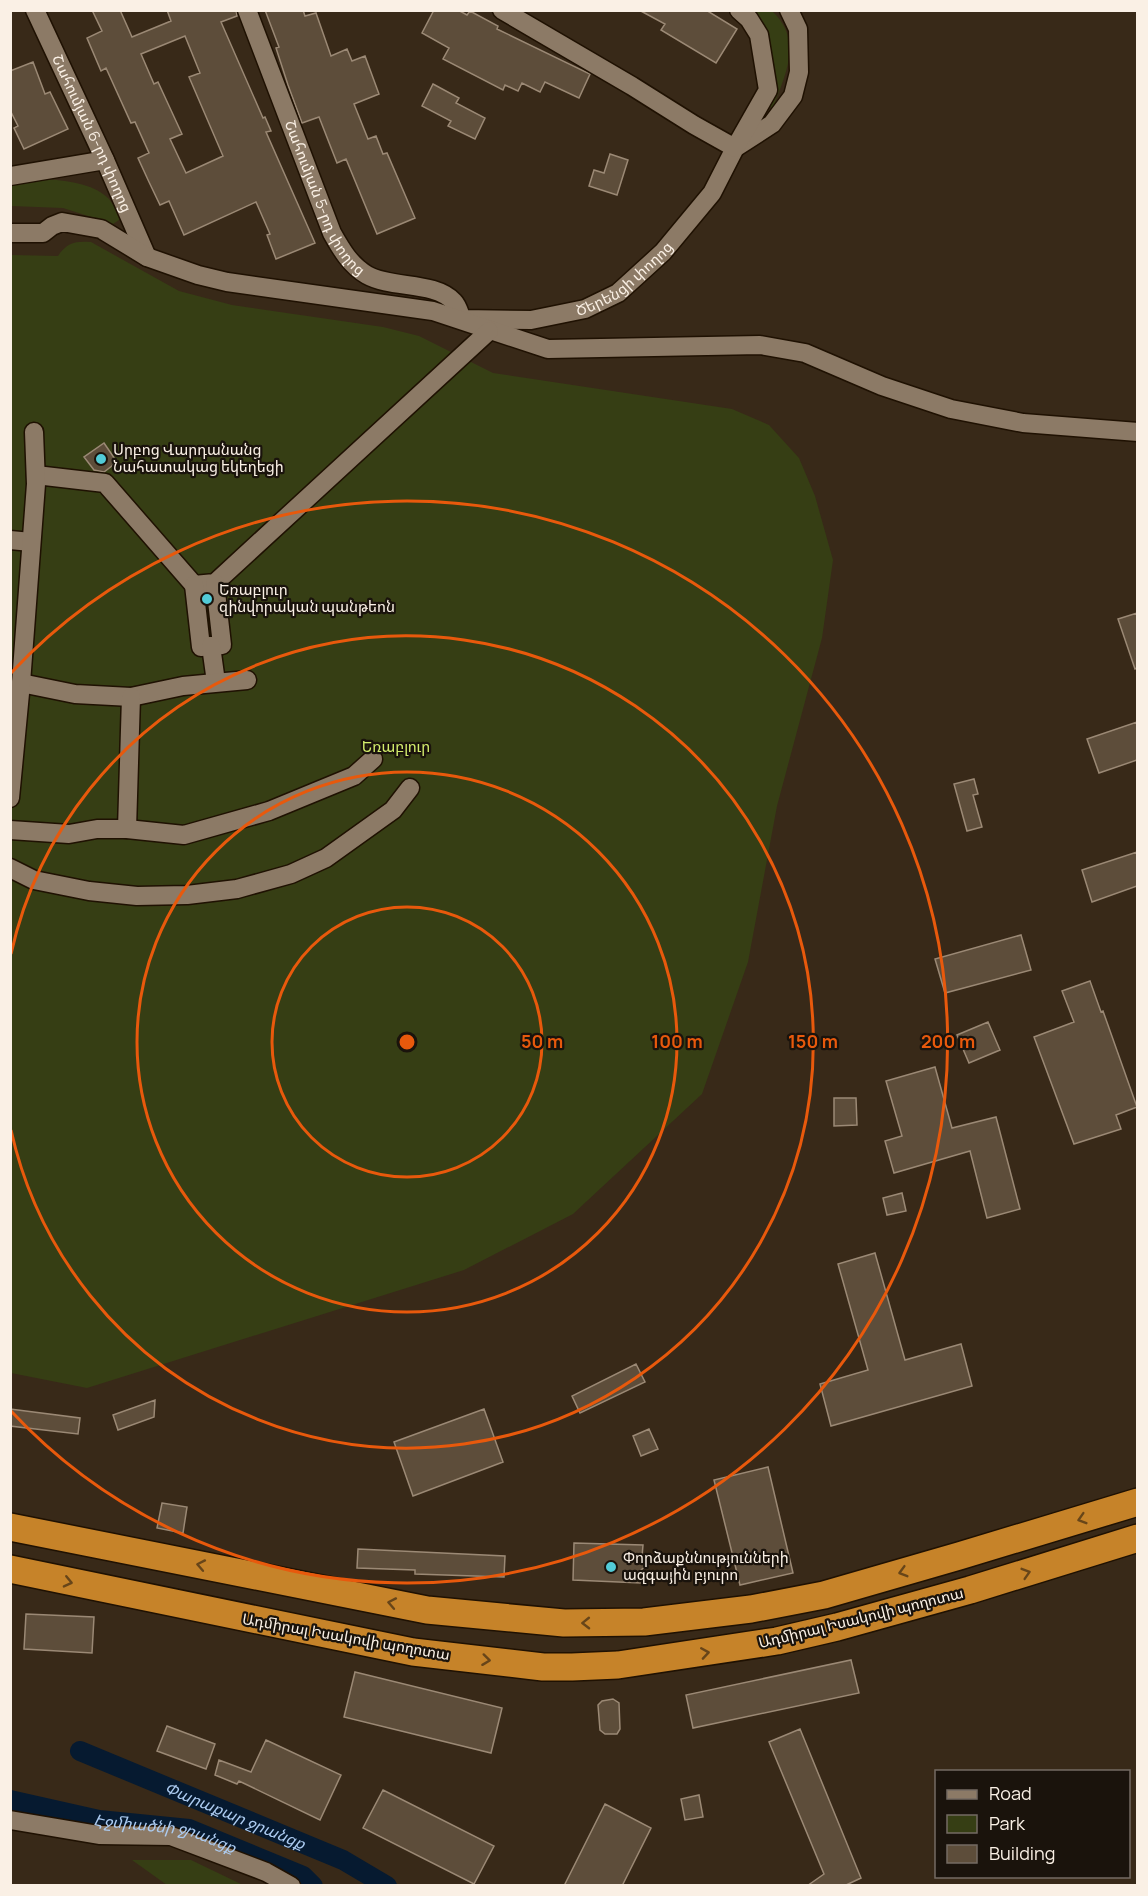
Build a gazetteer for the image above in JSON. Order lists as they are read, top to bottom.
{
  "streets": {
    "highway": ["Ադմիրալ Իսակովի պողոտա"],
    "street": ["Շահումյան 6-րդ փողոց", "Շահումյան 5-րդ փողոց", "Ծերենցի փողոց"]
  },
  "crossings": [
    ["Շահումյան 5-րդ փողոց", "Ծերենցի փողոց"]
  ],
  "water": ["Փարաքար ջրանցք", "Էջմիածնի ջրանցք"],
  "parks": ["Եռաբլուր"],
  "places": ["Սրբոց Վարդանանց Նահատակաց եկեղեցի", "Եռաբլուր զինվորական պանթեոն", "Փորձաքննությունների ազգային բյուրո"],
  "legend": ["Road", "Park", "Building"],
  "rings": [
    "50 m",
    "100 m",
    "150 m",
    "200 m"
  ]
}
